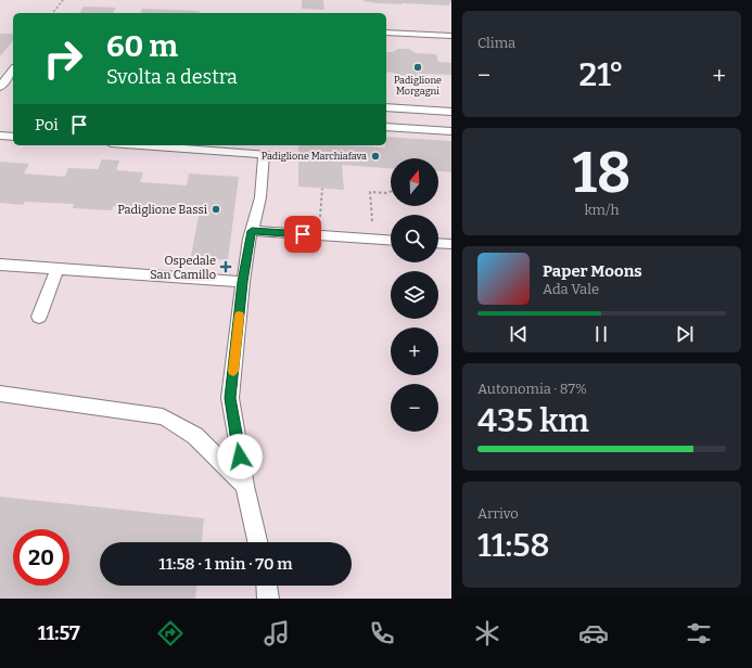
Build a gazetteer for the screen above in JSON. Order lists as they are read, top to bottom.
{
  "places": {
    "other": ["Padiglione Morgagni", "Padiglione Marchiafava", "Padiglione Bassi"],
    "health": ["Ospedale San Camillo"]
  },
  "north": "top",
  "page": {
    "tile": [
      "Clima",
      ["18", "km/h"],
      ["Autonomia · 87%", "435 km"],
      ["Arrivo", "11:58"]
    ],
    "turn": ["60 m", "Svolta a destra"],
    "heat": ["−", "21°", "+"],
    "then": "Poi",
    "map_buttons": ["+", "−"],
    "song": ["Paper Moons", "Ada Vale"],
    "limit": "20",
    "trip": "11:58 · 1 min · 70 m",
    "tabs": "11:57"
  }
}
